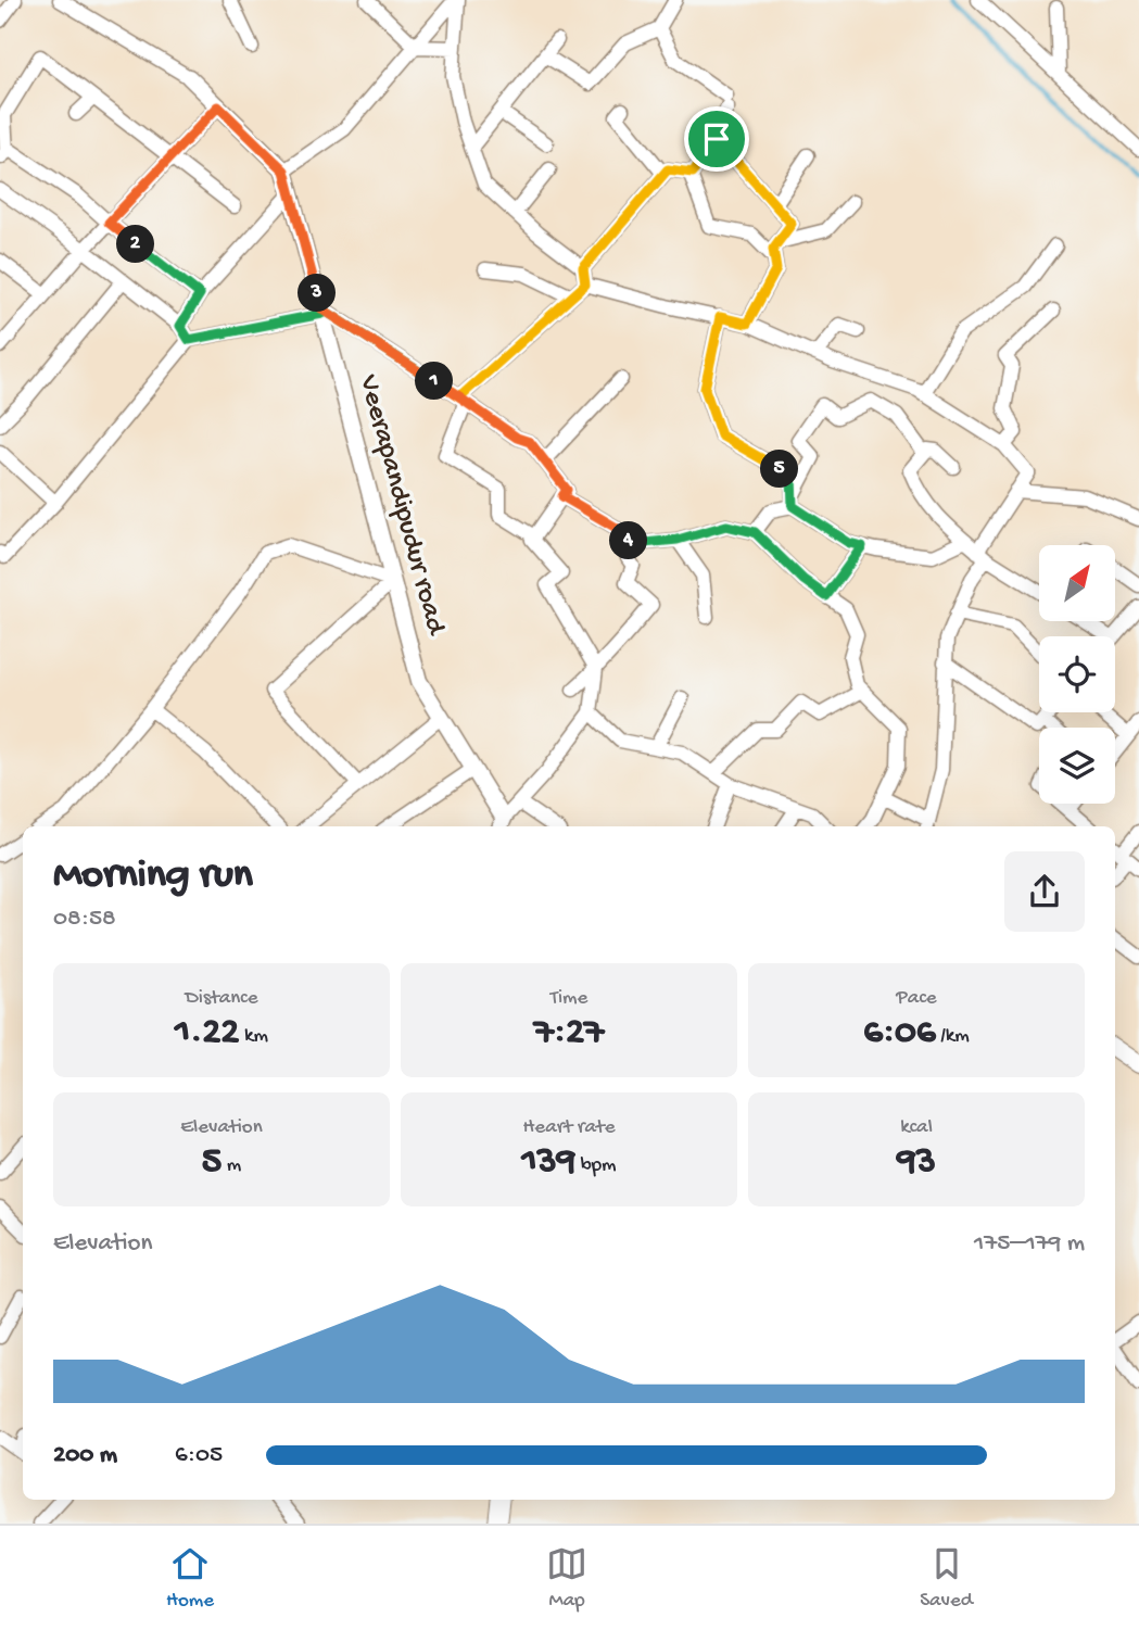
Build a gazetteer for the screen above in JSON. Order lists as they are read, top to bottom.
{
  "streets": {
    "street": ["Veerapandipudur road"]
  },
  "north": "top right",
  "page": {
    "pins": [
      "2",
      "3",
      "1",
      "5",
      "4"
    ],
    "heading": ["Morning run", "08:58"],
    "stats": [
      ["Distance", "1.22 km"],
      ["Time", "7:27"],
      ["Pace", "6:06 /km"],
      ["Elevation", "5 m"],
      ["Heart rate", "139 bpm"],
      ["kcal", "93"]
    ],
    "chart": ["Elevation", "175–179 m"],
    "list": [
      {
        "name": "200 m",
        "note": "6:05"
      }
    ],
    "tabs": ["Home", "Map", "Saved"]
  }
}
